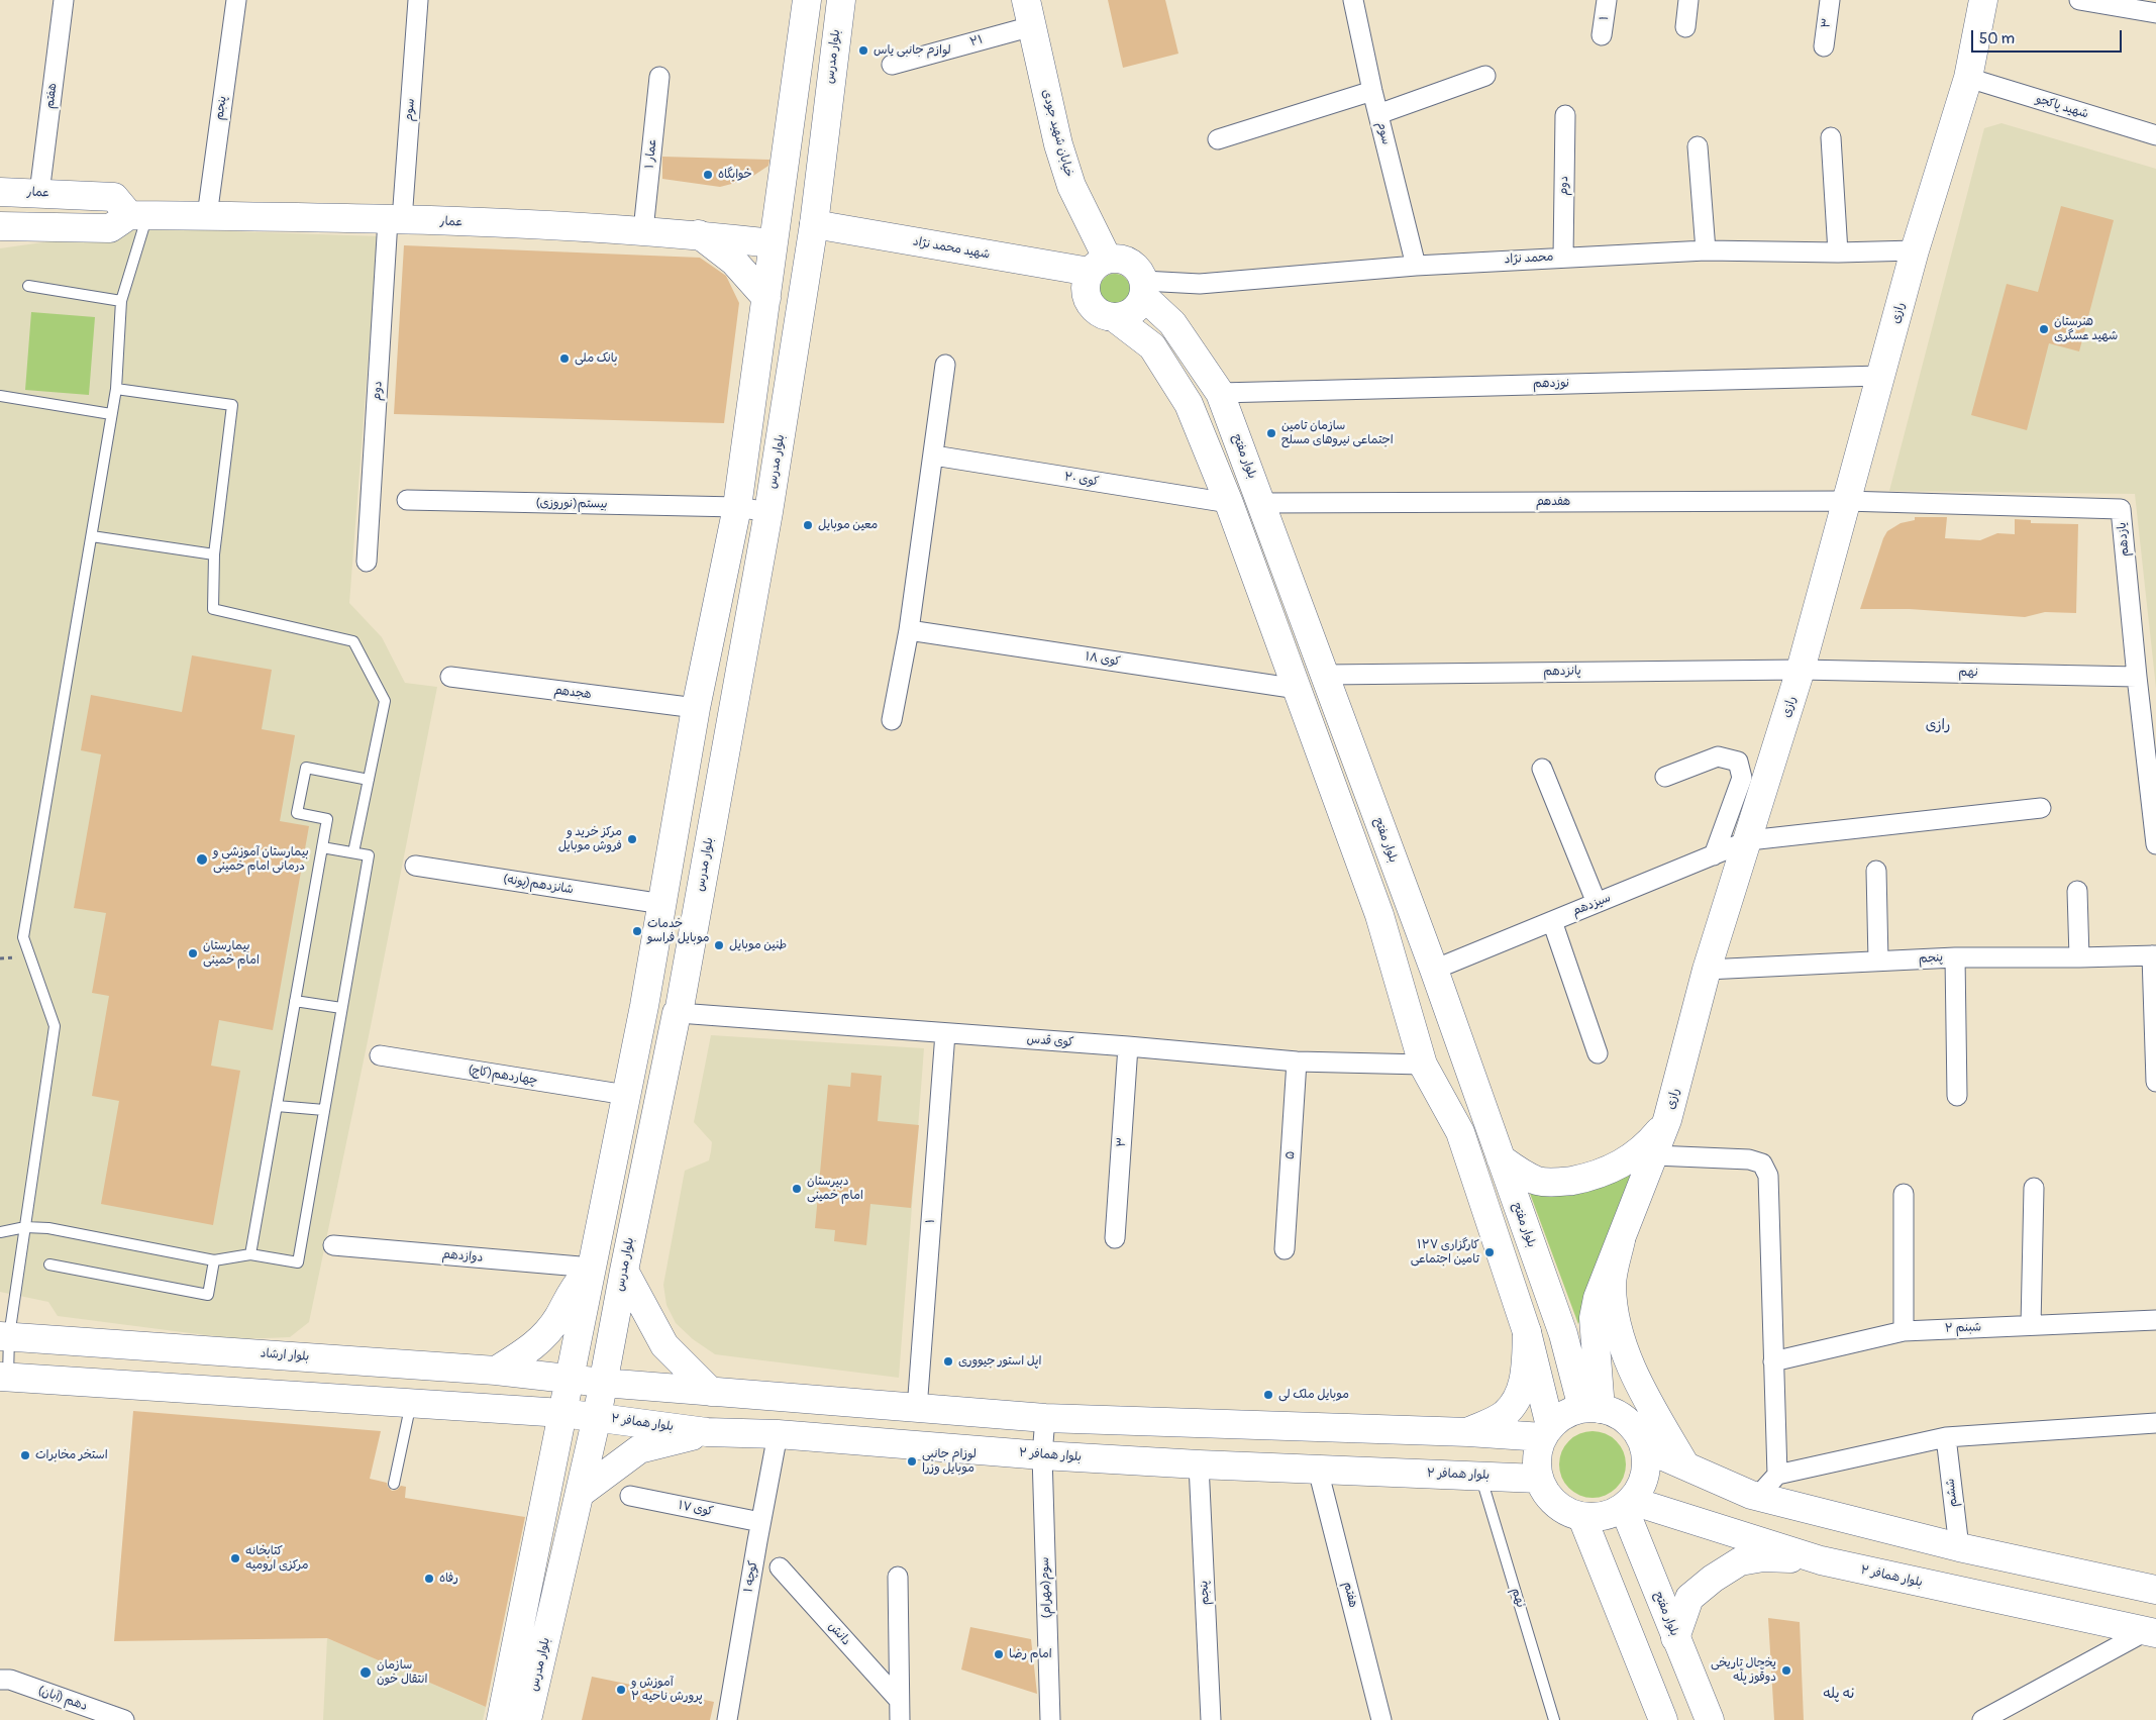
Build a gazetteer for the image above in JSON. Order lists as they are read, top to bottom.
{
  "streets": {
    "main road": [
      "بلوار مدرس",
      "خیابان شهید جودی",
      "عمار",
      "شهید محمد نژاد",
      "رازی",
      "بلوار مفتح",
      "بلوار ارشاد",
      "بلوار همافر ۲"
    ],
    "street": [
      "۱",
      "۳",
      "۲۱",
      "هفتم",
      "شهید پاکجو",
      "پنجم",
      "سوم",
      "عمار ۱",
      "دوم",
      "محمد نژاد",
      "نوزدهم",
      "کوی ۲۰",
      "هفدهم",
      "بیستم(نوروزی)",
      "یازدهم",
      "کوی ۱۸",
      "پانزدهم",
      "نهم",
      "هجدهم",
      "شانزدهم(پونه)",
      "سیزدهم",
      "کوی قدس",
      "چهاردهم(کاج)",
      "۵",
      "دوازدهم",
      "شبنم ۲",
      "ششم",
      "کوی ۱۷",
      "کوچه ۱",
      "سوم(مهرام)",
      "دانش",
      "دهم (آبان)"
    ]
  },
  "crossings": [
    ["۱", "کوی قدس"],
    ["۳", "کوی قدس"],
    ["۲۱", "خیابان شهید جودی"],
    ["بلوار مدرس", "شهید محمد نژاد"],
    ["بلوار مدرس", "بیستم(نوروزی)"],
    ["بلوار مدرس", "کوی قدس"],
    ["بلوار مدرس", "بلوار همافر ۲"],
    ["هفتم", "عمار"],
    ["هفتم", "بلوار همافر ۲"],
    ["شهید پاکجو", "رازی"],
    ["پنجم", "عمار"],
    ["پنجم", "رازی"],
    ["پنجم", "بلوار همافر ۲"],
    ["سوم", "دوم"],
    ["سوم", "عمار"],
    ["سوم", "محمد نژاد"],
    ["خیابان شهید جودی", "شهید محمد نژاد"],
    ["خیابان شهید جودی", "محمد نژاد"],
    ["خیابان شهید جودی", "بلوار مفتح"],
    ["عمار ۱", "عمار"],
    ["دوم", "عمار"],
    ["دوم", "محمد نژاد"],
    ["شهید محمد نژاد", "محمد نژاد"],
    ["شهید محمد نژاد", "بلوار مفتح"],
    ["محمد نژاد", "رازی"],
    ["محمد نژاد", "بلوار مفتح"],
    ["رازی", "نوزدهم"],
    ["رازی", "بلوار مفتح"],
    ["رازی", "هفدهم"],
    ["رازی", "یازدهم"],
    ["رازی", "پانزدهم"],
    ["رازی", "نهم"],
    ["رازی", "سیزدهم"],
    ["رازی", "بلوار همافر ۲"],
    ["نوزدهم", "بلوار مفتح"],
    ["بلوار مفتح", "هفدهم"],
    ["بلوار مفتح", "پانزدهم"],
    ["بلوار مفتح", "سیزدهم"],
    ["بلوار مفتح", "بلوار همافر ۲"],
    ["هفدهم", "یازدهم"],
    ["یازدهم", "نهم"],
    ["پانزدهم", "نهم"],
    ["نهم", "بلوار همافر ۲"],
    ["کوی قدس", "۵"],
    ["بلوار همافر ۲", "کوچه ۱"],
    ["بلوار همافر ۲", "سوم(مهرام)"],
    ["کوی ۱۷", "کوچه ۱"]
  ],
  "districts": ["رازی", "نه پله"],
  "places": [
    "لوازم جانبی یاس",
    "خوابگاه",
    "هنرستان شهید عسگری",
    "بانک ملی",
    "سازمان تامین اجتماعی نیروهای مسلح",
    "معین موبایل",
    "مرکز خرید و فروش موبایل",
    "بیمارستان آموزشی و درمانی امام خمینی",
    "خدمات موبایل فراسو",
    "طنین موبایل",
    "بیمارستان امام خمینی",
    "دبیرستان امام خمینی",
    "کارگزاری ۱۲۷ تامین اجتماعی",
    "اپل استور جيووری",
    "موبایل ملک لی",
    "استخر مخابرات",
    "لوزام جانبی موبایل وزرا",
    "کتابخانه مرکزی ارومیه",
    "رفاه",
    "امام رضا",
    "یخچال تاریخی دوقّوز پلّه",
    "سازمان انتقال خون",
    "آموزش و پرورش ناحیه ۲"
  ],
  "scale_bar": "50 m"
}
